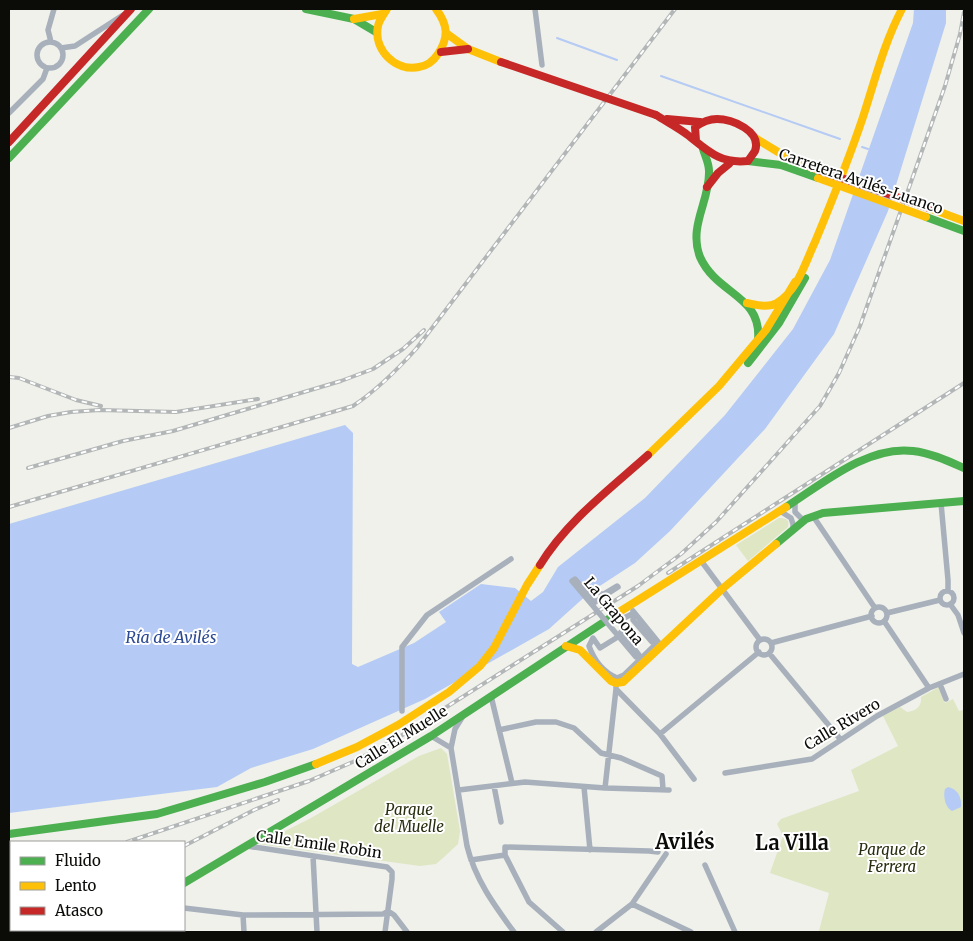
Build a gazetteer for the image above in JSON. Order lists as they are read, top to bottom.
{
  "streets": {
    "main road": ["Carretera Avilés-Luanco", "Calle El Muelle"],
    "street": ["La Grapona", "Calle Rivero", "Calle Emile Robin"]
  },
  "crossings": [
    ["Calle El Muelle", "Calle Emile Robin"]
  ],
  "districts": ["Avilés", "La Villa"],
  "water": ["Ría de Avilés"],
  "parks": ["Parque del Muelle", "Parque de Ferrera"],
  "legend": ["Fluido", "Lento", "Atasco"]
}
